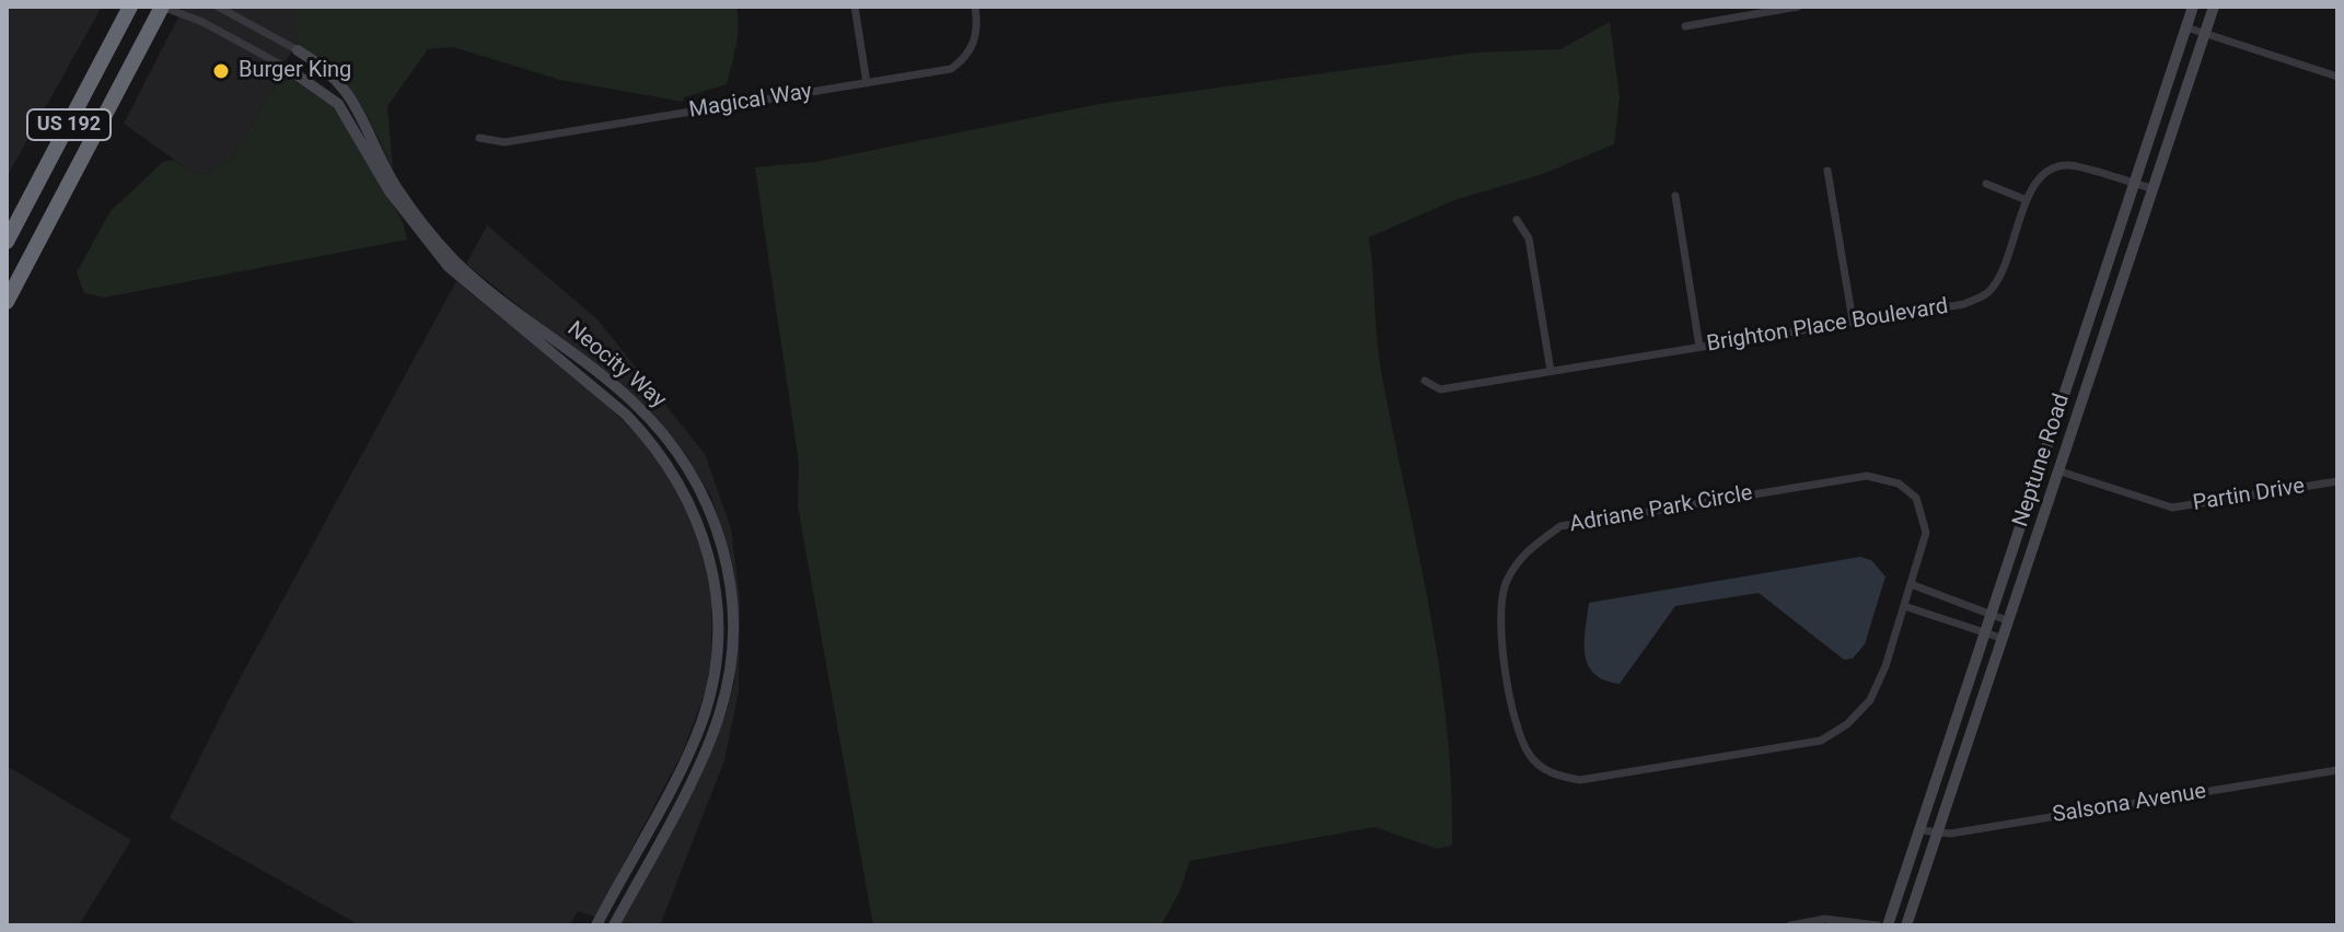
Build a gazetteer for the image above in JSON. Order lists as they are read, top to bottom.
{
  "streets": {
    "highway": ["US 192"],
    "street": [
      "Magical Way",
      "Brighton Place Boulevard",
      "Neocity Way",
      "Neptune Road",
      "Partin Drive",
      "Adriane Park Circle",
      "Salsona Avenue"
    ]
  },
  "crossings": [
    ["Brighton Place Boulevard", "Neptune Road"],
    ["Neptune Road", "Partin Drive"],
    ["Neptune Road", "Salsona Avenue"]
  ],
  "places": ["Burger King"]
}
